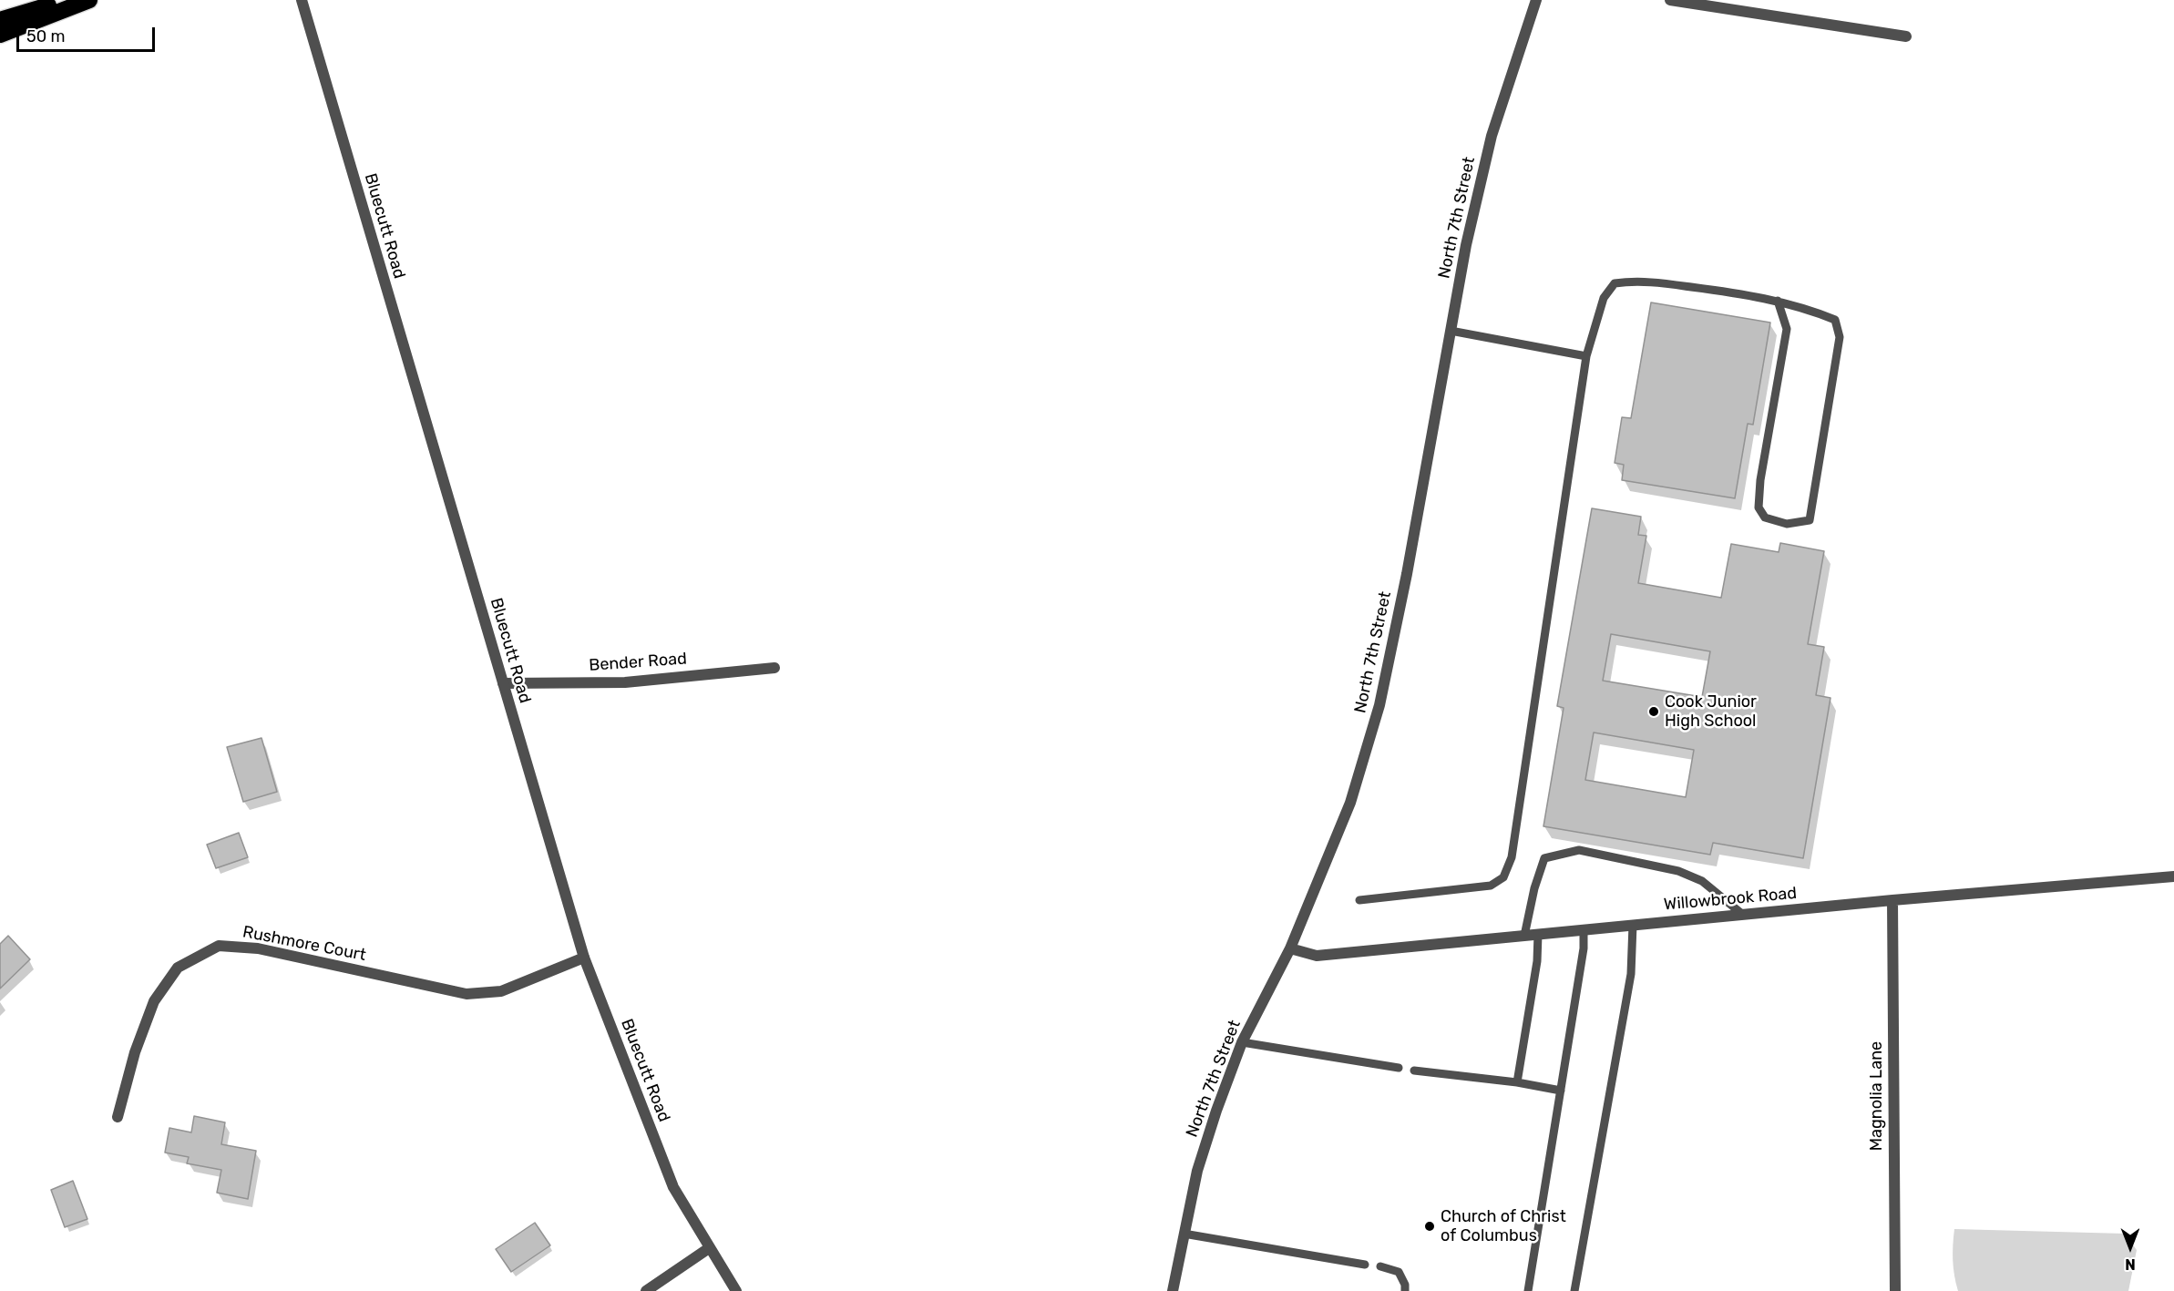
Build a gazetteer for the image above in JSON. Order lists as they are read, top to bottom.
{
  "streets": {
    "street": [
      "North 7th Street",
      "Bluecutt Road",
      "Bender Road",
      "Willowbrook Road",
      "Rushmore Court",
      "Magnolia Lane"
    ]
  },
  "crossings": [
    ["North 7th Street", "Willowbrook Road"],
    ["Bluecutt Road", "Bender Road"],
    ["Bluecutt Road", "Rushmore Court"],
    ["Willowbrook Road", "Magnolia Lane"]
  ],
  "places": ["Cook Junior High School", "Church of Christ of Columbus"],
  "scale_bar": "50 m",
  "north": "bottom"
}
